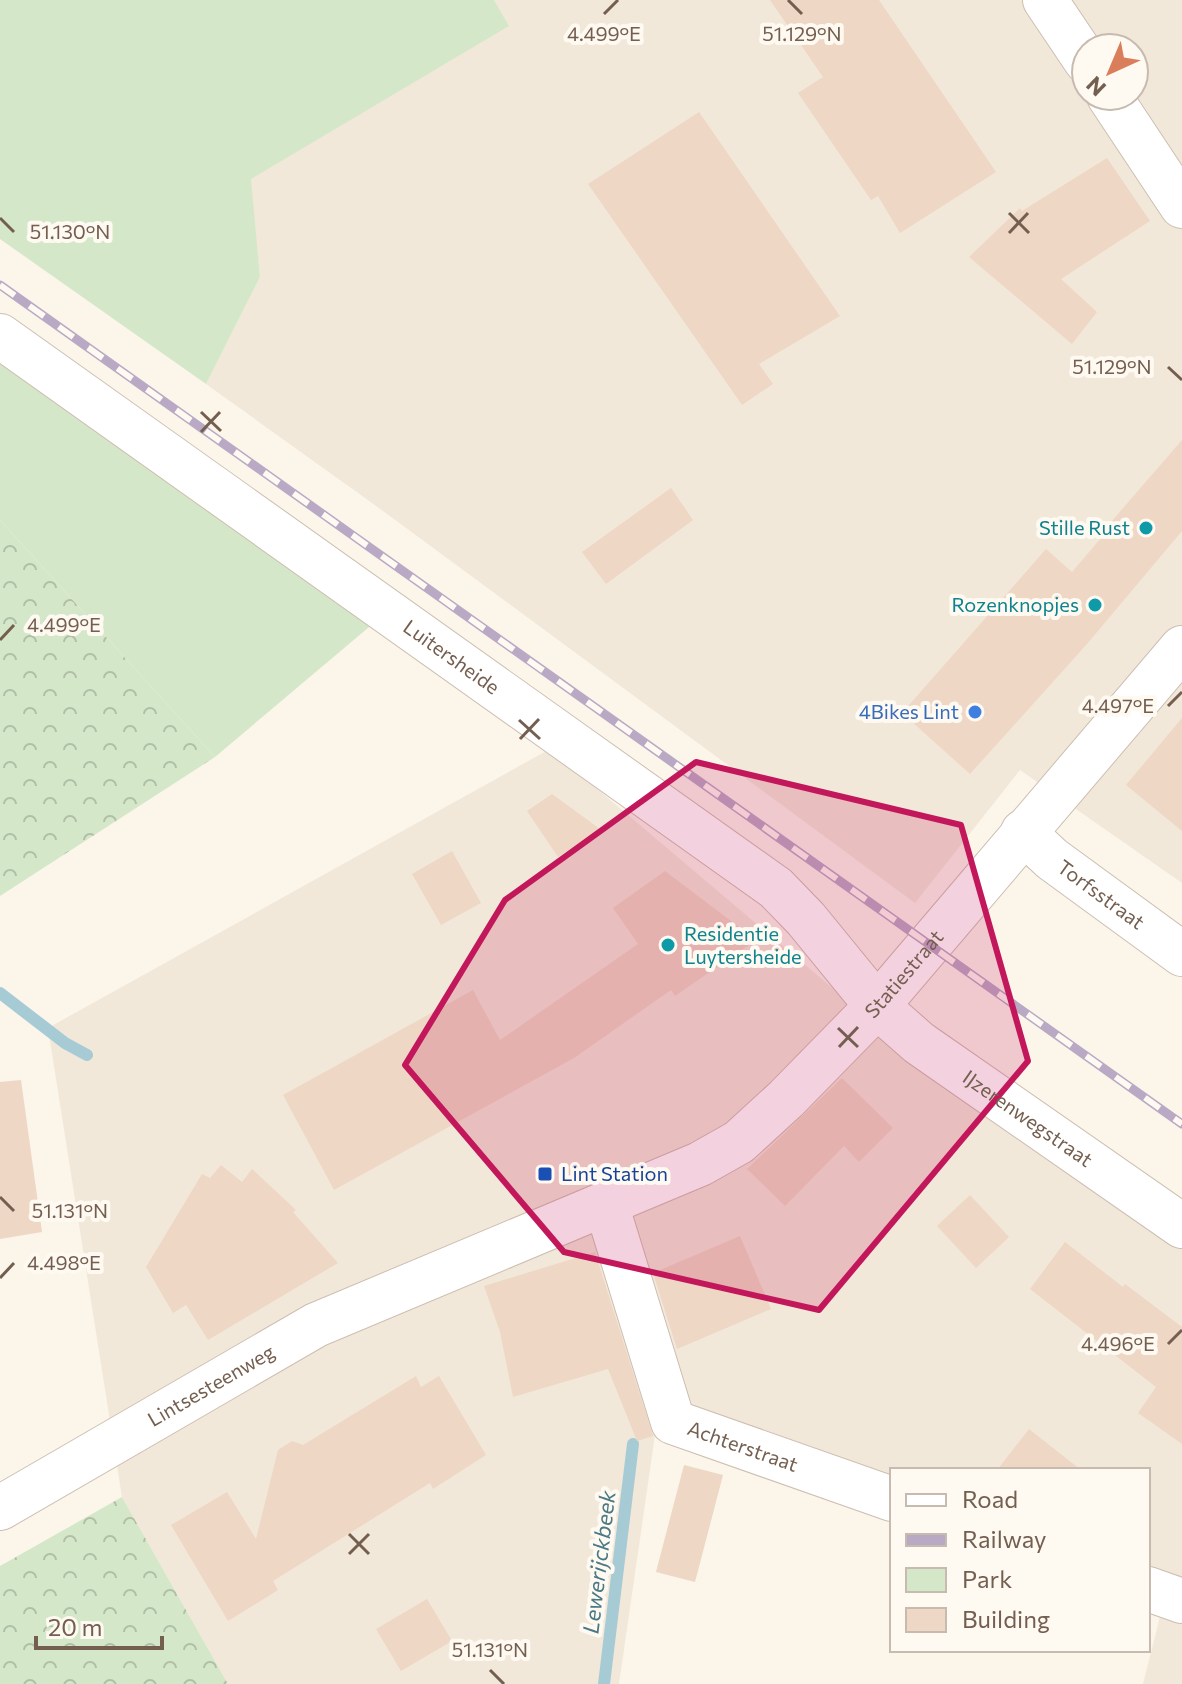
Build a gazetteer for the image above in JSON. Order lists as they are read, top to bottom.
{
  "streets": {
    "street": [
      "Luitersheide",
      "Torfsstraat",
      "Statiestraat",
      "IJzerenwegstraat",
      "Lintsesteenweg",
      "Achterstraat"
    ]
  },
  "crossings": [
    ["Luitersheide", "Statiestraat"],
    ["Luitersheide", "IJzerenwegstraat"],
    ["Torfsstraat", "Statiestraat"],
    ["Statiestraat", "IJzerenwegstraat"],
    ["Statiestraat", "Lintsesteenweg"],
    ["Statiestraat", "Achterstraat"]
  ],
  "water": ["Lewerijckbeek"],
  "places": {
    "other": [
      "Stille Rust",
      "Rozenknopjes",
      "4Bikes Lint",
      "Residentie Luytersheide"
    ],
    "transit": ["Lint Station"]
  },
  "legend": [
    "Road",
    "Railway",
    "Park",
    "Building"
  ],
  "scale_bar": "20 m",
  "north": "bottom left",
  "coordinates": [
    "51.129°N",
    "4.499°E",
    "51.130°N",
    "4.497°E",
    "51.131°N",
    "4.498°E",
    "4.496°E"
  ]
}
